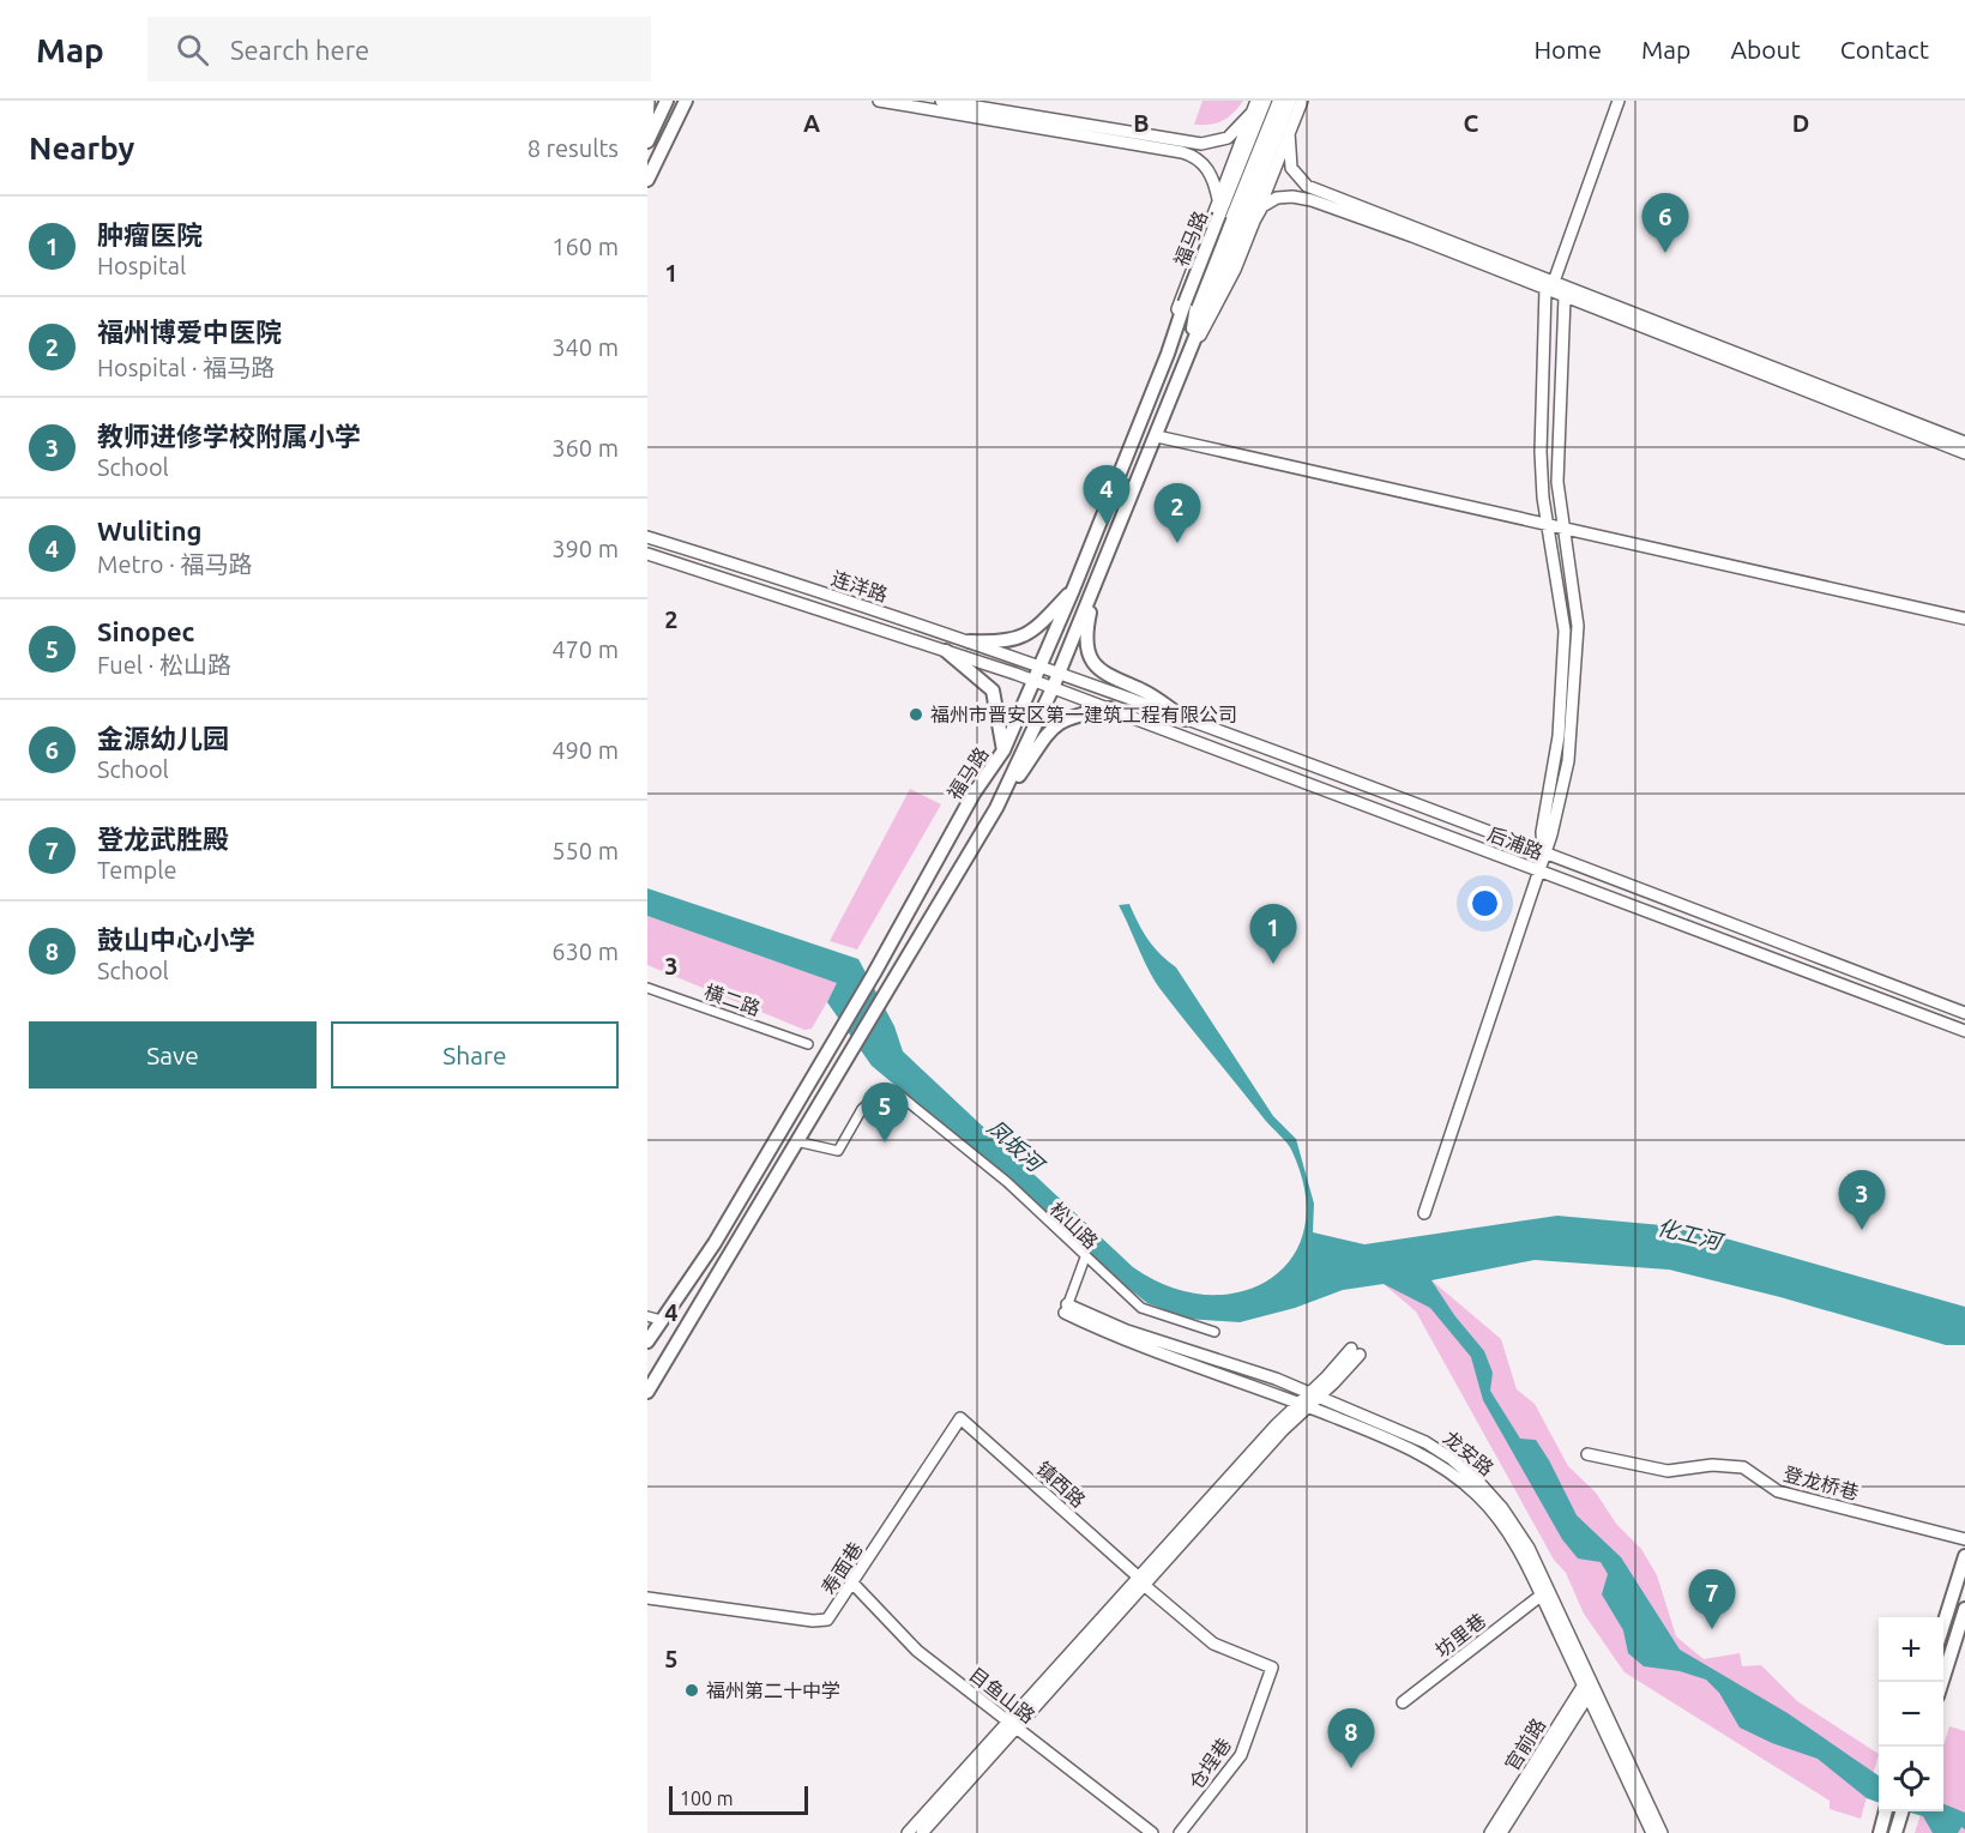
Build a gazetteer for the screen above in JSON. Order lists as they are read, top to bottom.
{
  "streets": {
    "main road": [
      "福马路",
      "连洋路",
      "后浦路",
      "龙安路",
      "登龙桥巷",
      "镇西路",
      "寿面巷",
      "坊里巷",
      "目鱼山路",
      "官前路",
      "仓埕巷"
    ],
    "street": ["横二路", "松山路"]
  },
  "crossings": [
    ["福马路", "连洋路"],
    ["福马路", "后浦路"],
    ["福马路", "松山路"],
    ["连洋路", "后浦路"],
    ["龙安路", "坊里巷"],
    ["龙安路", "官前路"],
    ["镇西路", "寿面巷"],
    ["镇西路", "仓埕巷"],
    ["寿面巷", "目鱼山路"]
  ],
  "water": ["凤坂河", "化工河"],
  "places": ["福州市晋安区第一建筑工程有限公司", "福州第二十中学"],
  "scale_bar": "100 m",
  "page": {
    "header": "Map",
    "search": "Search here",
    "nav": [
      "Home",
      "Map",
      "About",
      "Contact"
    ],
    "heading": ["Nearby", "8 results"],
    "pins": [
      "6",
      "4",
      "2",
      "1",
      "5",
      "3",
      "7",
      "8"
    ],
    "list": [
      {
        "mark": "1",
        "name": "肿瘤医院",
        "note": "Hospital",
        "value": "160 m"
      },
      {
        "mark": "2",
        "name": "福州博爱中医院",
        "note": "Hospital · 福马路",
        "value": "340 m"
      },
      {
        "mark": "3",
        "name": "教师进修学校附属小学",
        "note": "School",
        "value": "360 m"
      },
      {
        "mark": "4",
        "name": "Wuliting",
        "note": "Metro · 福马路",
        "value": "390 m"
      },
      {
        "mark": "5",
        "name": "Sinopec",
        "note": "Fuel · 松山路",
        "value": "470 m"
      },
      {
        "mark": "6",
        "name": "金源幼儿园",
        "note": "School",
        "value": "490 m"
      },
      {
        "mark": "7",
        "name": "登龙武胜殿",
        "note": "Temple",
        "value": "550 m"
      },
      {
        "mark": "8",
        "name": "鼓山中心小学",
        "note": "School",
        "value": "630 m"
      }
    ],
    "buttons": ["Save", "Share"],
    "map_buttons": ["+", "−"],
    "scale": "100 m"
  },
  "grid": {
    "columns": [
      "A",
      "B",
      "C",
      "D"
    ],
    "rows": [
      "1",
      "2",
      "3",
      "4",
      "5"
    ]
  }
}
